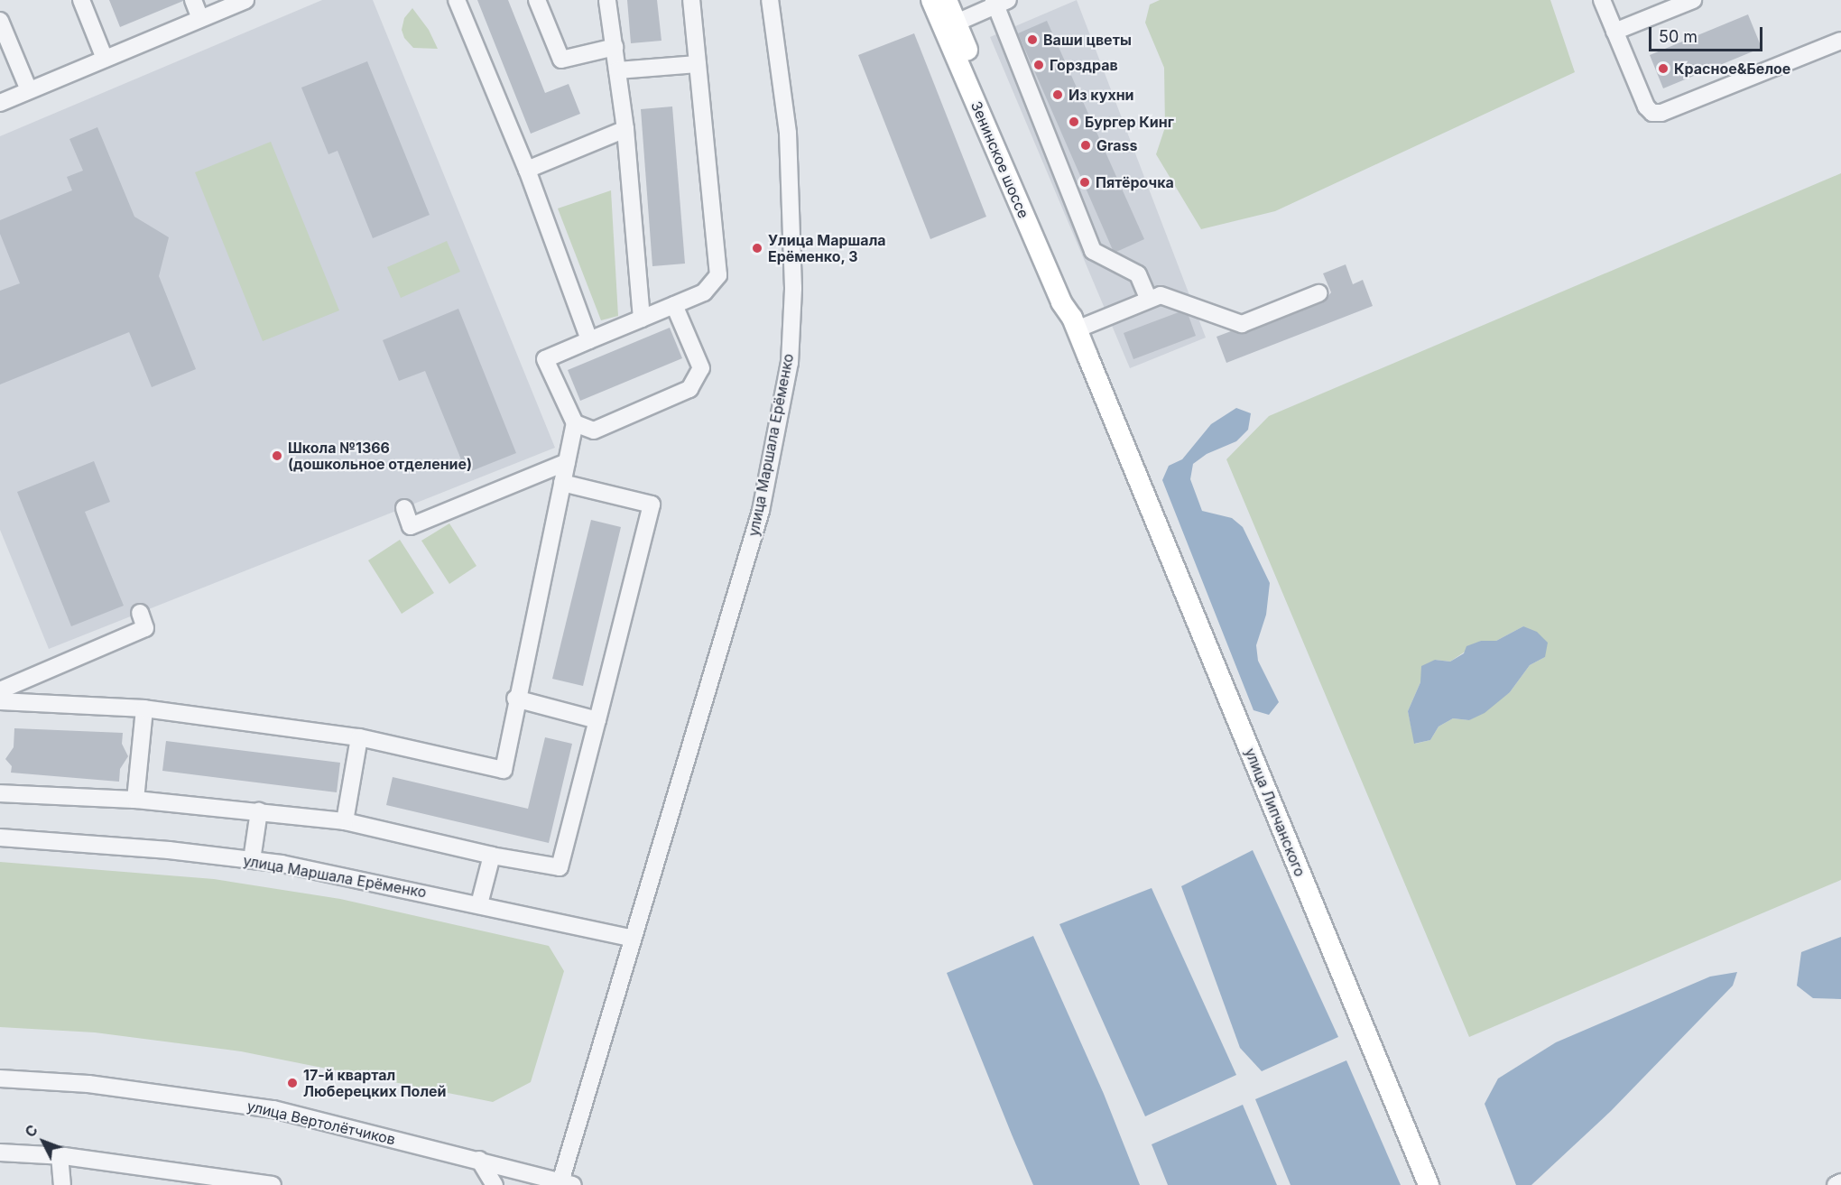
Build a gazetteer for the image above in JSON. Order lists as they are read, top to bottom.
{
  "streets": {
    "main road": ["Зенинское шоссе", "улица Липчанского"],
    "street": ["улица Маршала Ерёменко", "улица Вертолётчиков"]
  },
  "crossings": [
    ["Зенинское шоссе", "улица Липчанского"],
    ["улица Маршала Ерёменко", "улица Вертолётчиков"]
  ],
  "places": [
    "Ваши цветы",
    "Горздрав",
    "Красное&Белое",
    "Из кухни",
    "Бургер Кинг",
    "Grass",
    "Пятёрочка",
    "Улица Маршала Ерёменко, 3",
    "Школа №1366 (дошкольное отделение)",
    "17-й квартал Люберецких Полей"
  ],
  "scale_bar": "50 m",
  "north": "top left"
}
